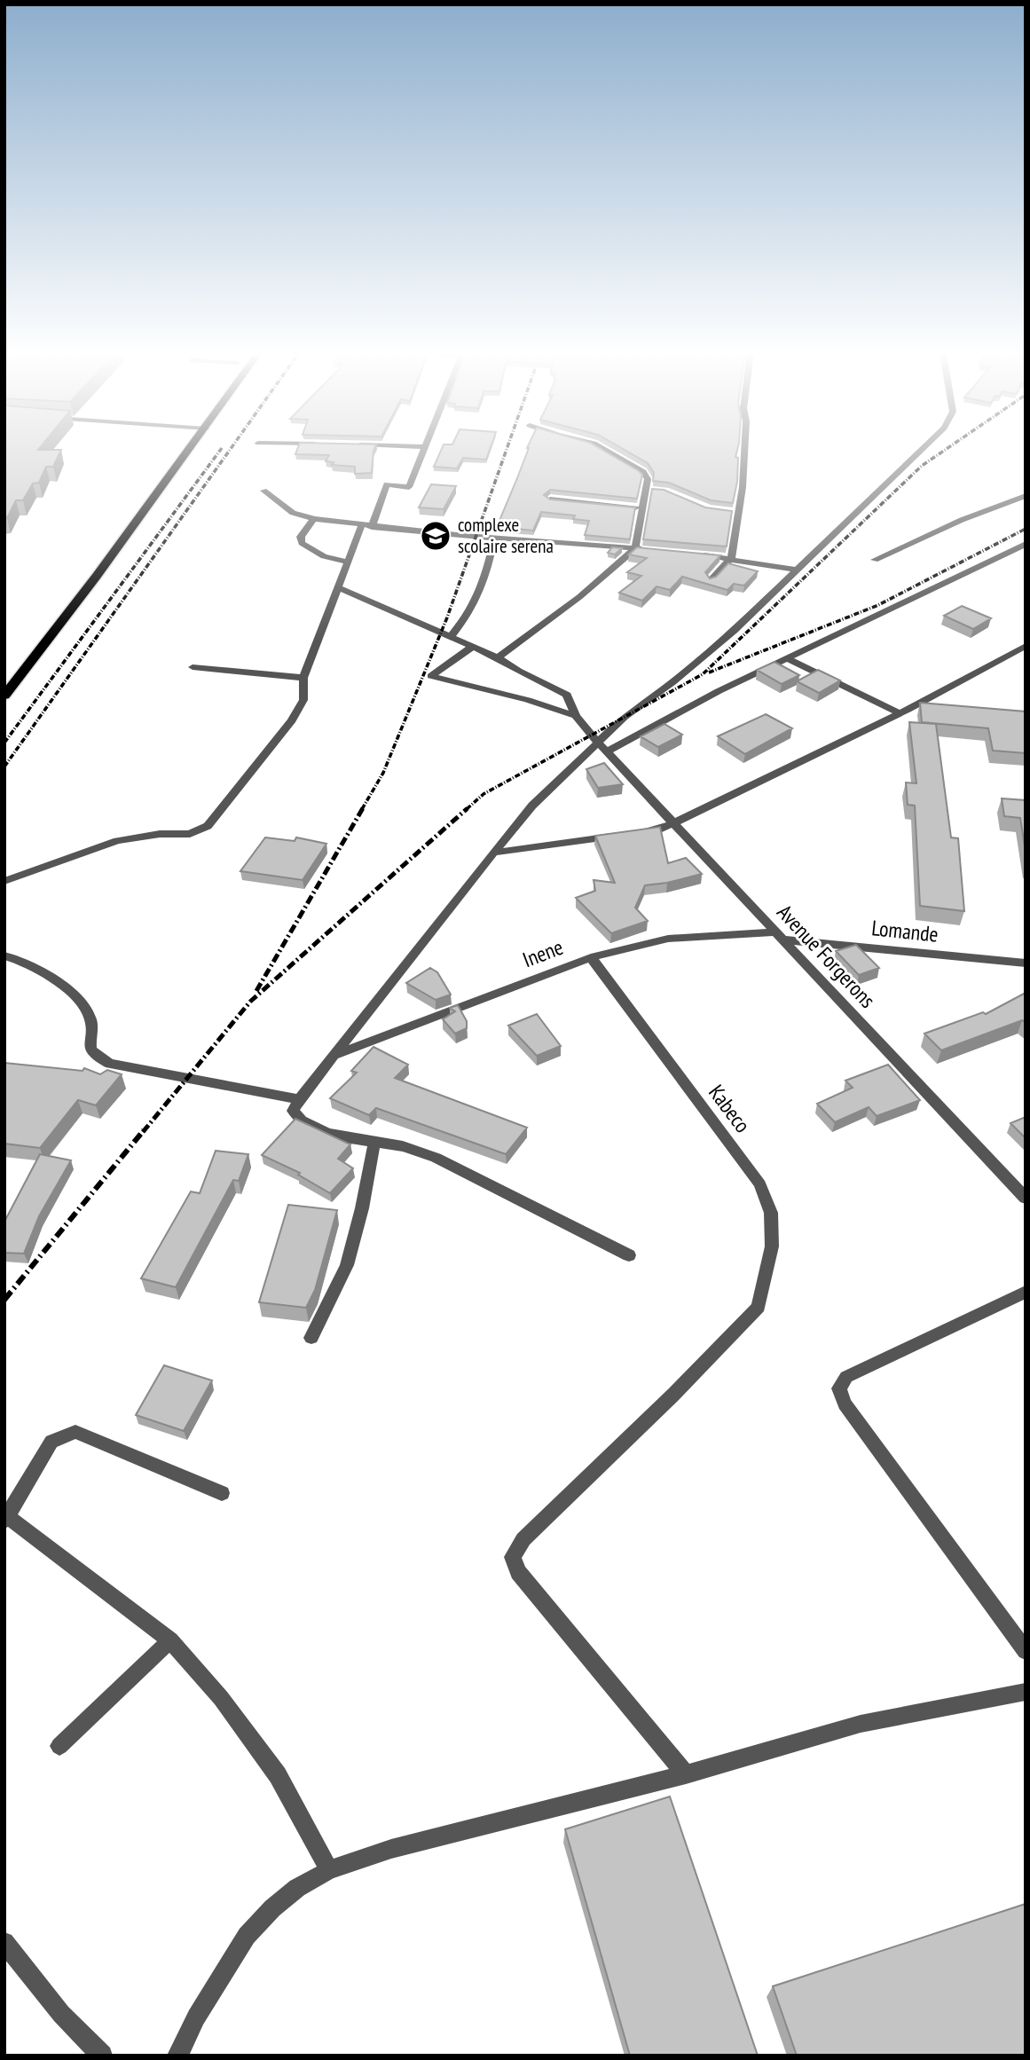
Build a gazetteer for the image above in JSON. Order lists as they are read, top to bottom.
{
  "streets": {
    "street": [
      "Lomande",
      "Inene",
      "Avenue Forgerons",
      "Kabeco"
    ]
  },
  "crossings": [
    ["Lomande", "Inene"],
    ["Lomande", "Avenue Forgerons"],
    ["Inene", "Avenue Forgerons"],
    ["Inene", "Kabeco"]
  ],
  "places": {
    "school or university": ["complexe scolaire serena"]
  }
}
